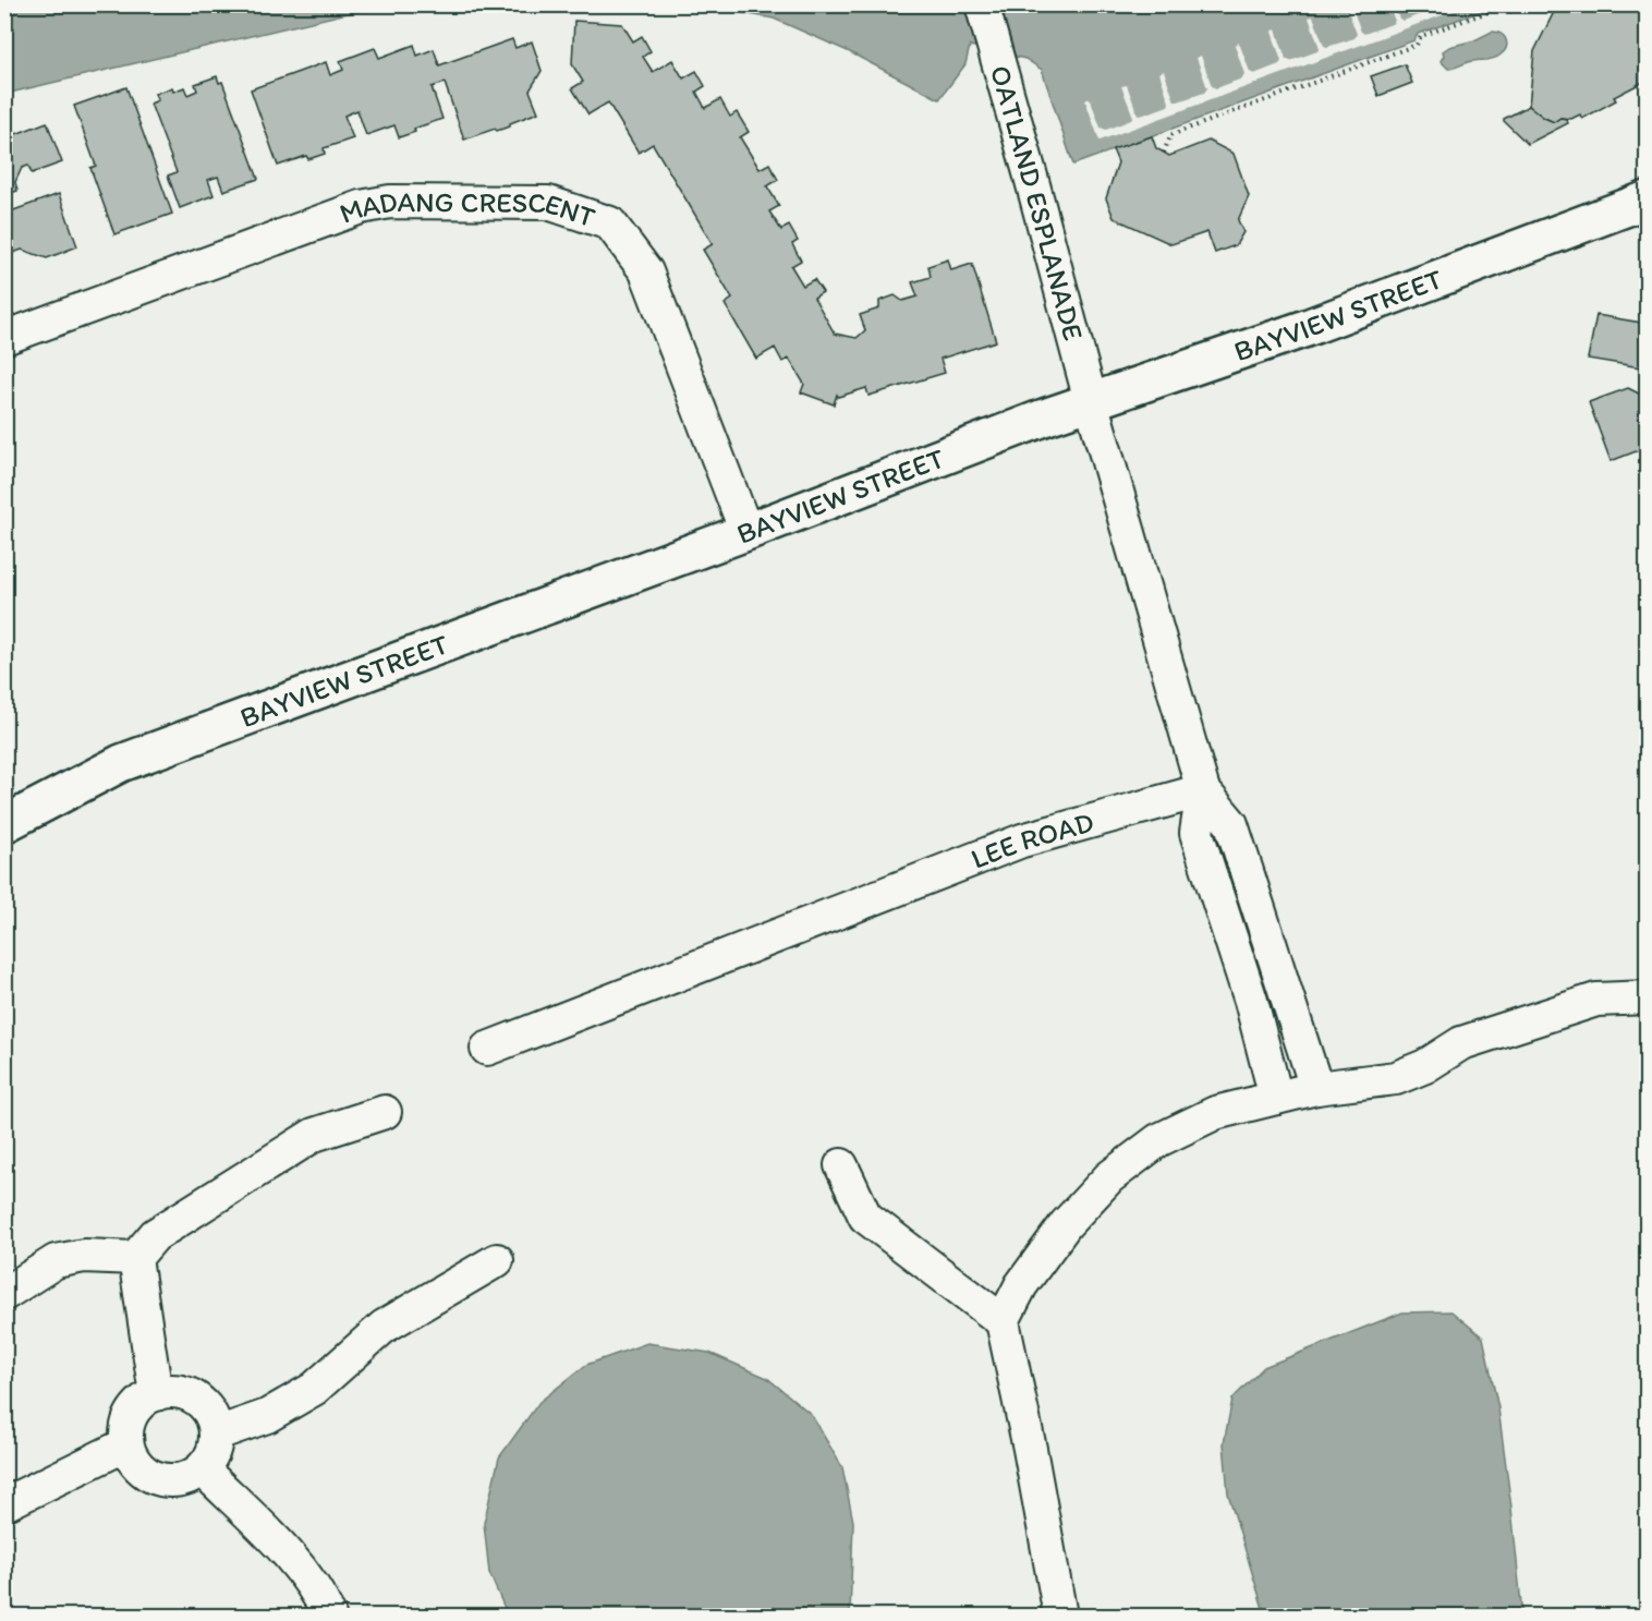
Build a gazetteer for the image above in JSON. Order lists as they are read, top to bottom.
{
  "streets": {
    "main road": ["BAYVIEW STREET"],
    "street": ["OATLAND ESPLANADE", "MADANG CRESCENT", "LEE ROAD"]
  },
  "crossings": [
    ["OATLAND ESPLANADE", "BAYVIEW STREET"],
    ["MADANG CRESCENT", "BAYVIEW STREET"]
  ]
}
